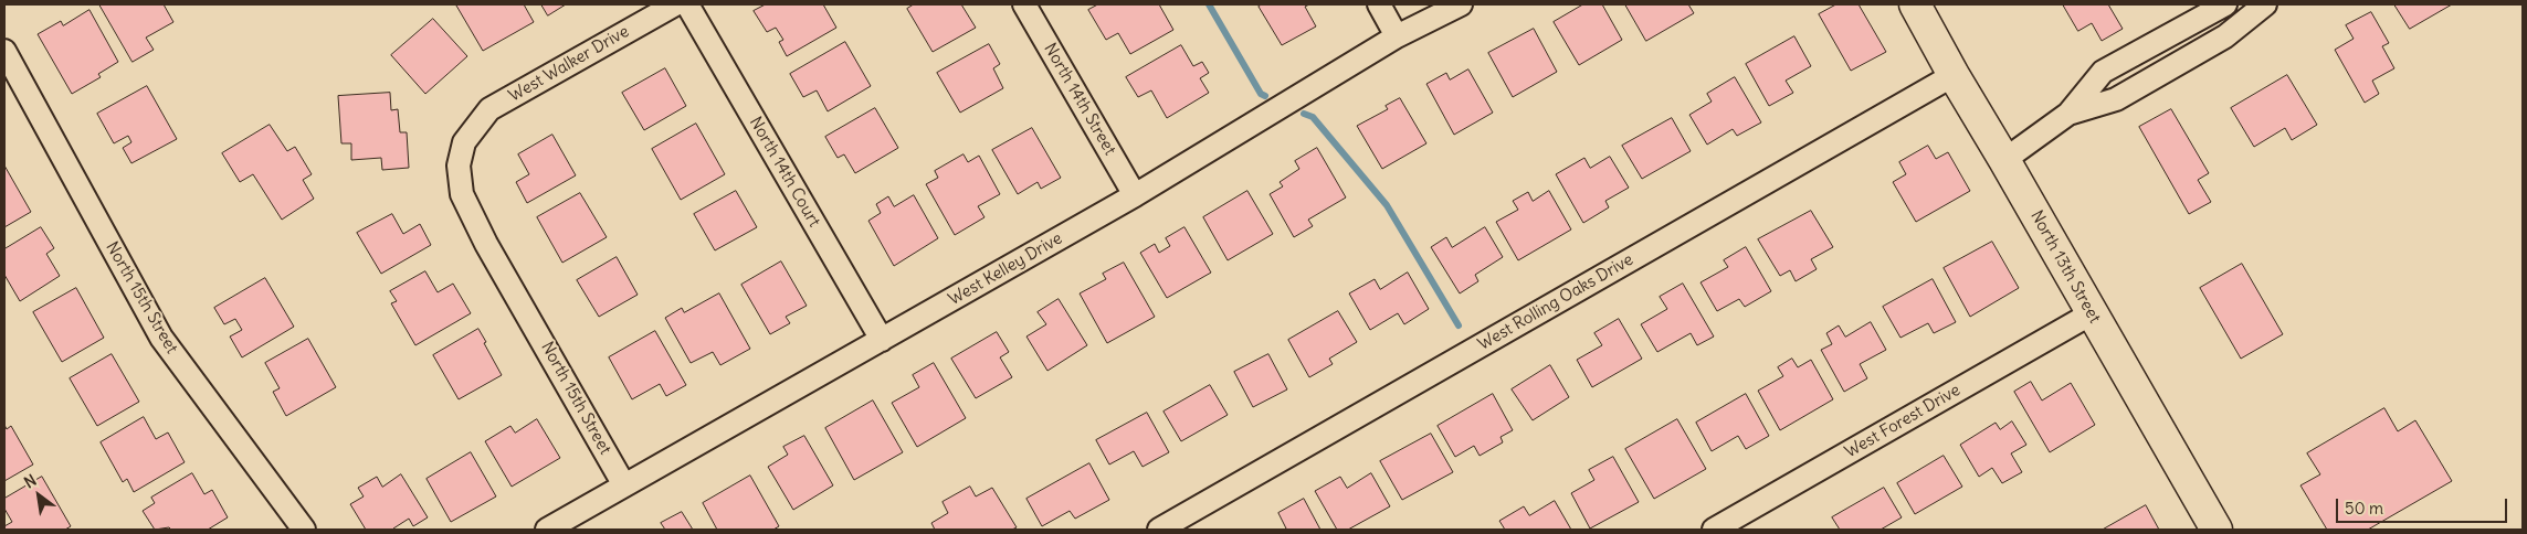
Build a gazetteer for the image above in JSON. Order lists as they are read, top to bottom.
{
  "streets": {
    "street": [
      "West Walker Drive",
      "North 14th Street",
      "North 14th Court",
      "North 13th Street",
      "West Kelley Drive",
      "North 15th Street",
      "West Rolling Oaks Drive",
      "West Forest Drive"
    ]
  },
  "crossings": [
    ["West Walker Drive", "North 15th Street"],
    ["North 14th Street", "West Kelley Drive"],
    ["North 14th Court", "West Kelley Drive"],
    ["North 13th Street", "West Rolling Oaks Drive"],
    ["North 13th Street", "West Forest Drive"],
    ["West Kelley Drive", "North 15th Street"]
  ],
  "scale_bar": "50 m",
  "north": "top left"
}
